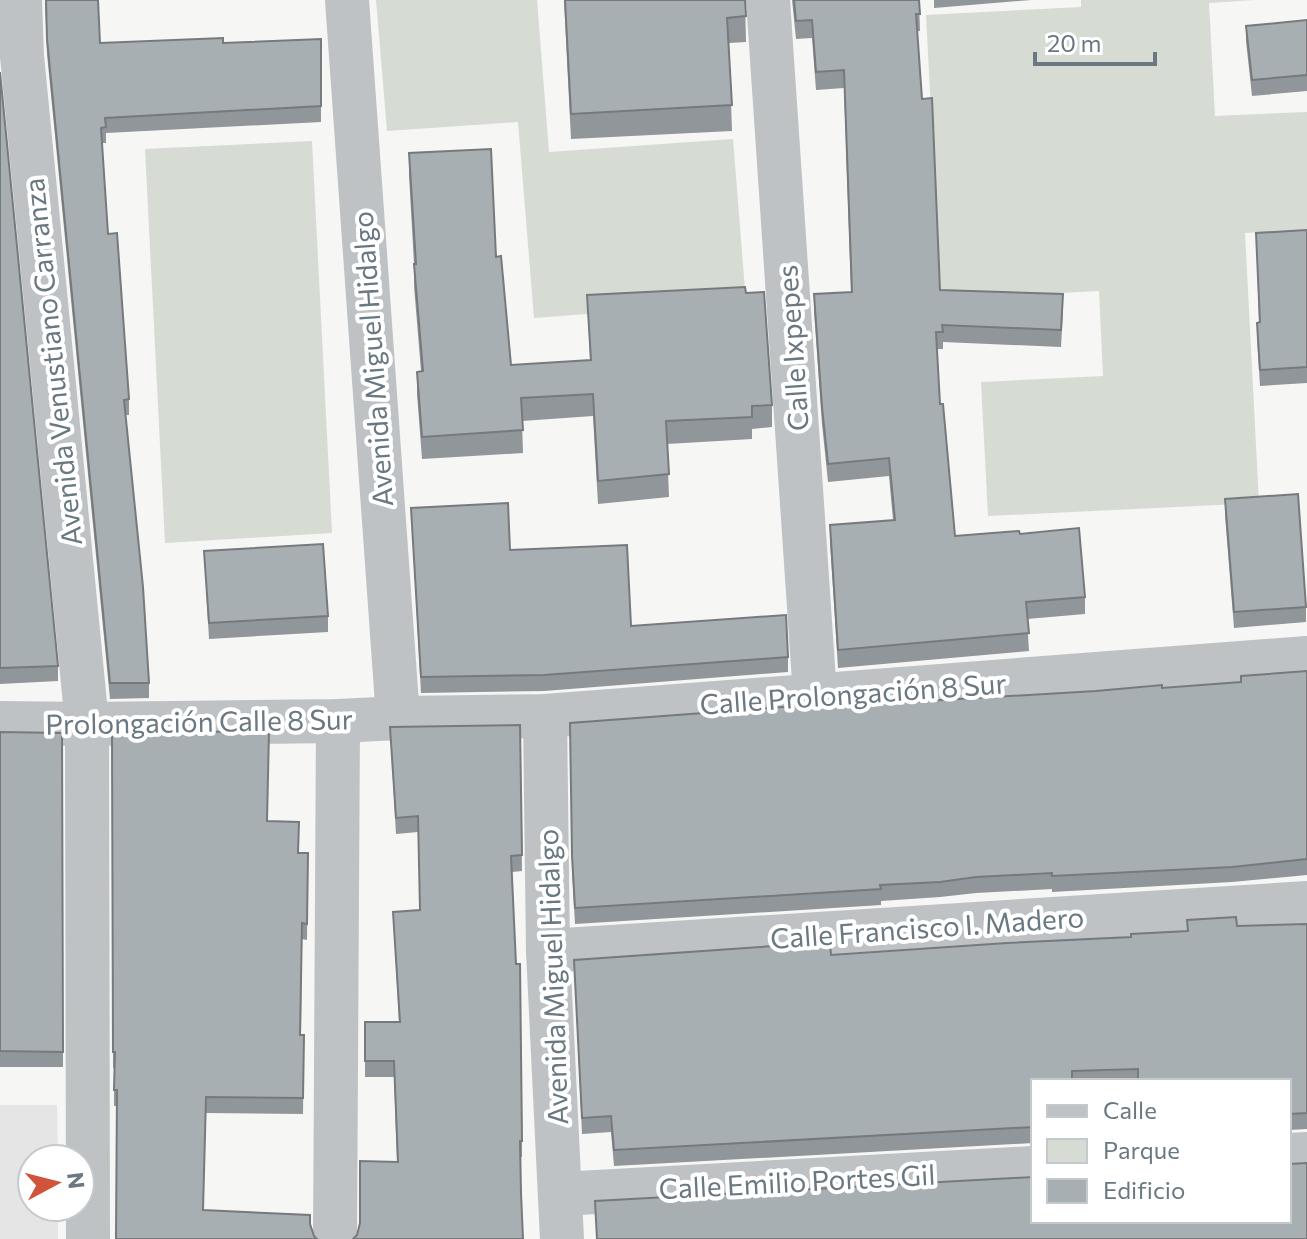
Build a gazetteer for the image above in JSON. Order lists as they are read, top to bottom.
{
  "streets": {
    "street": [
      "Calle Ixpepes",
      "Avenida Miguel Hidalgo",
      "Avenida Venustiano Carranza",
      "Calle Prolongación 8 Sur",
      "Prolongación Calle 8 Sur",
      "Calle Francisco I. Madero",
      "Calle Emilio Portes Gil"
    ]
  },
  "crossings": [
    ["Calle Ixpepes", "Calle Prolongación 8 Sur"],
    ["Avenida Miguel Hidalgo", "Calle Prolongación 8 Sur"],
    ["Avenida Miguel Hidalgo", "Prolongación Calle 8 Sur"],
    ["Avenida Miguel Hidalgo", "Calle Francisco I. Madero"],
    ["Avenida Miguel Hidalgo", "Calle Emilio Portes Gil"],
    ["Avenida Venustiano Carranza", "Prolongación Calle 8 Sur"],
    ["Calle Prolongación 8 Sur", "Prolongación Calle 8 Sur"]
  ],
  "legend": ["Calle", "Parque", "Edificio"],
  "scale_bar": "20 m",
  "north": "right"
}
